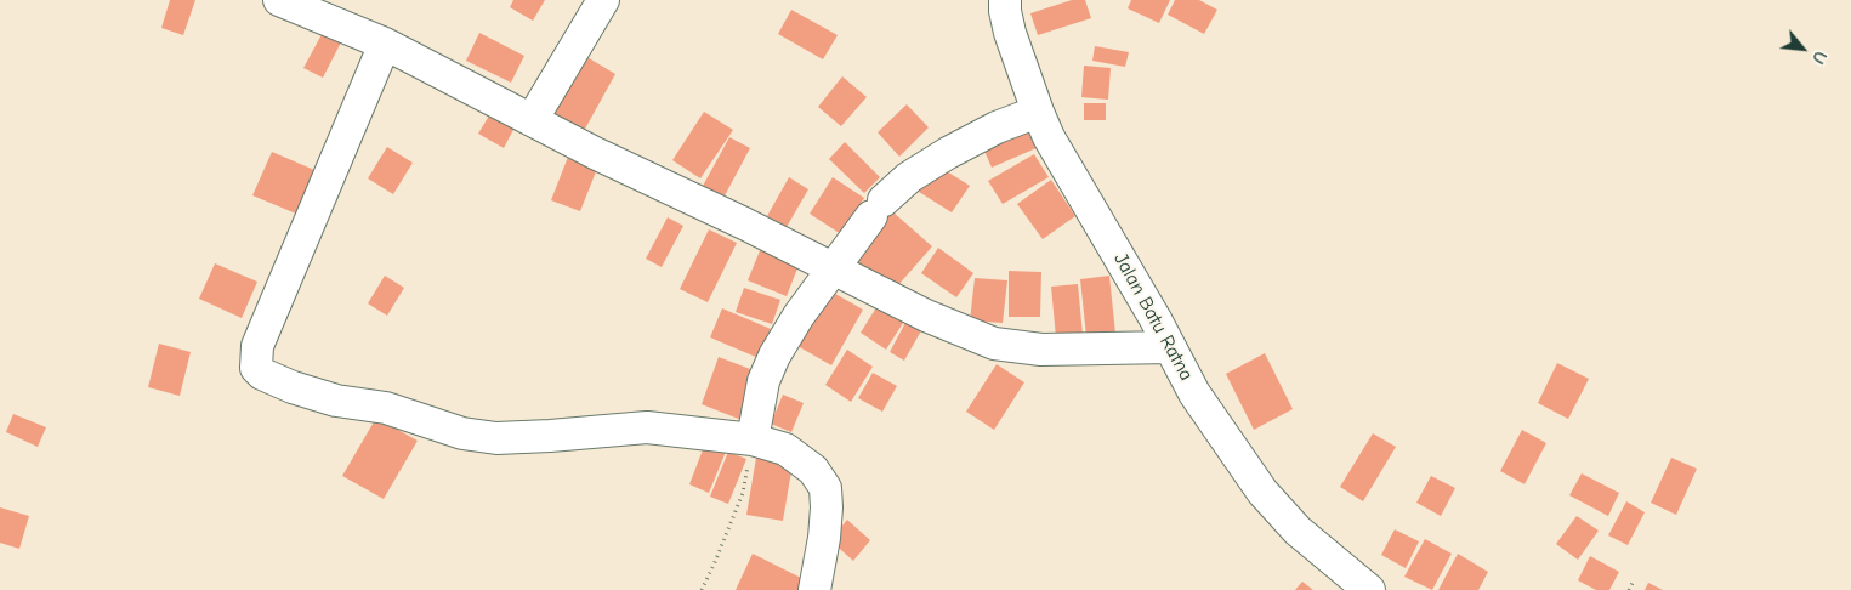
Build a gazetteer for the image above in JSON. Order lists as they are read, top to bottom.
{
  "streets": {
    "street": ["Jalan Batu Ratna"]
  },
  "north": "bottom right"
}
